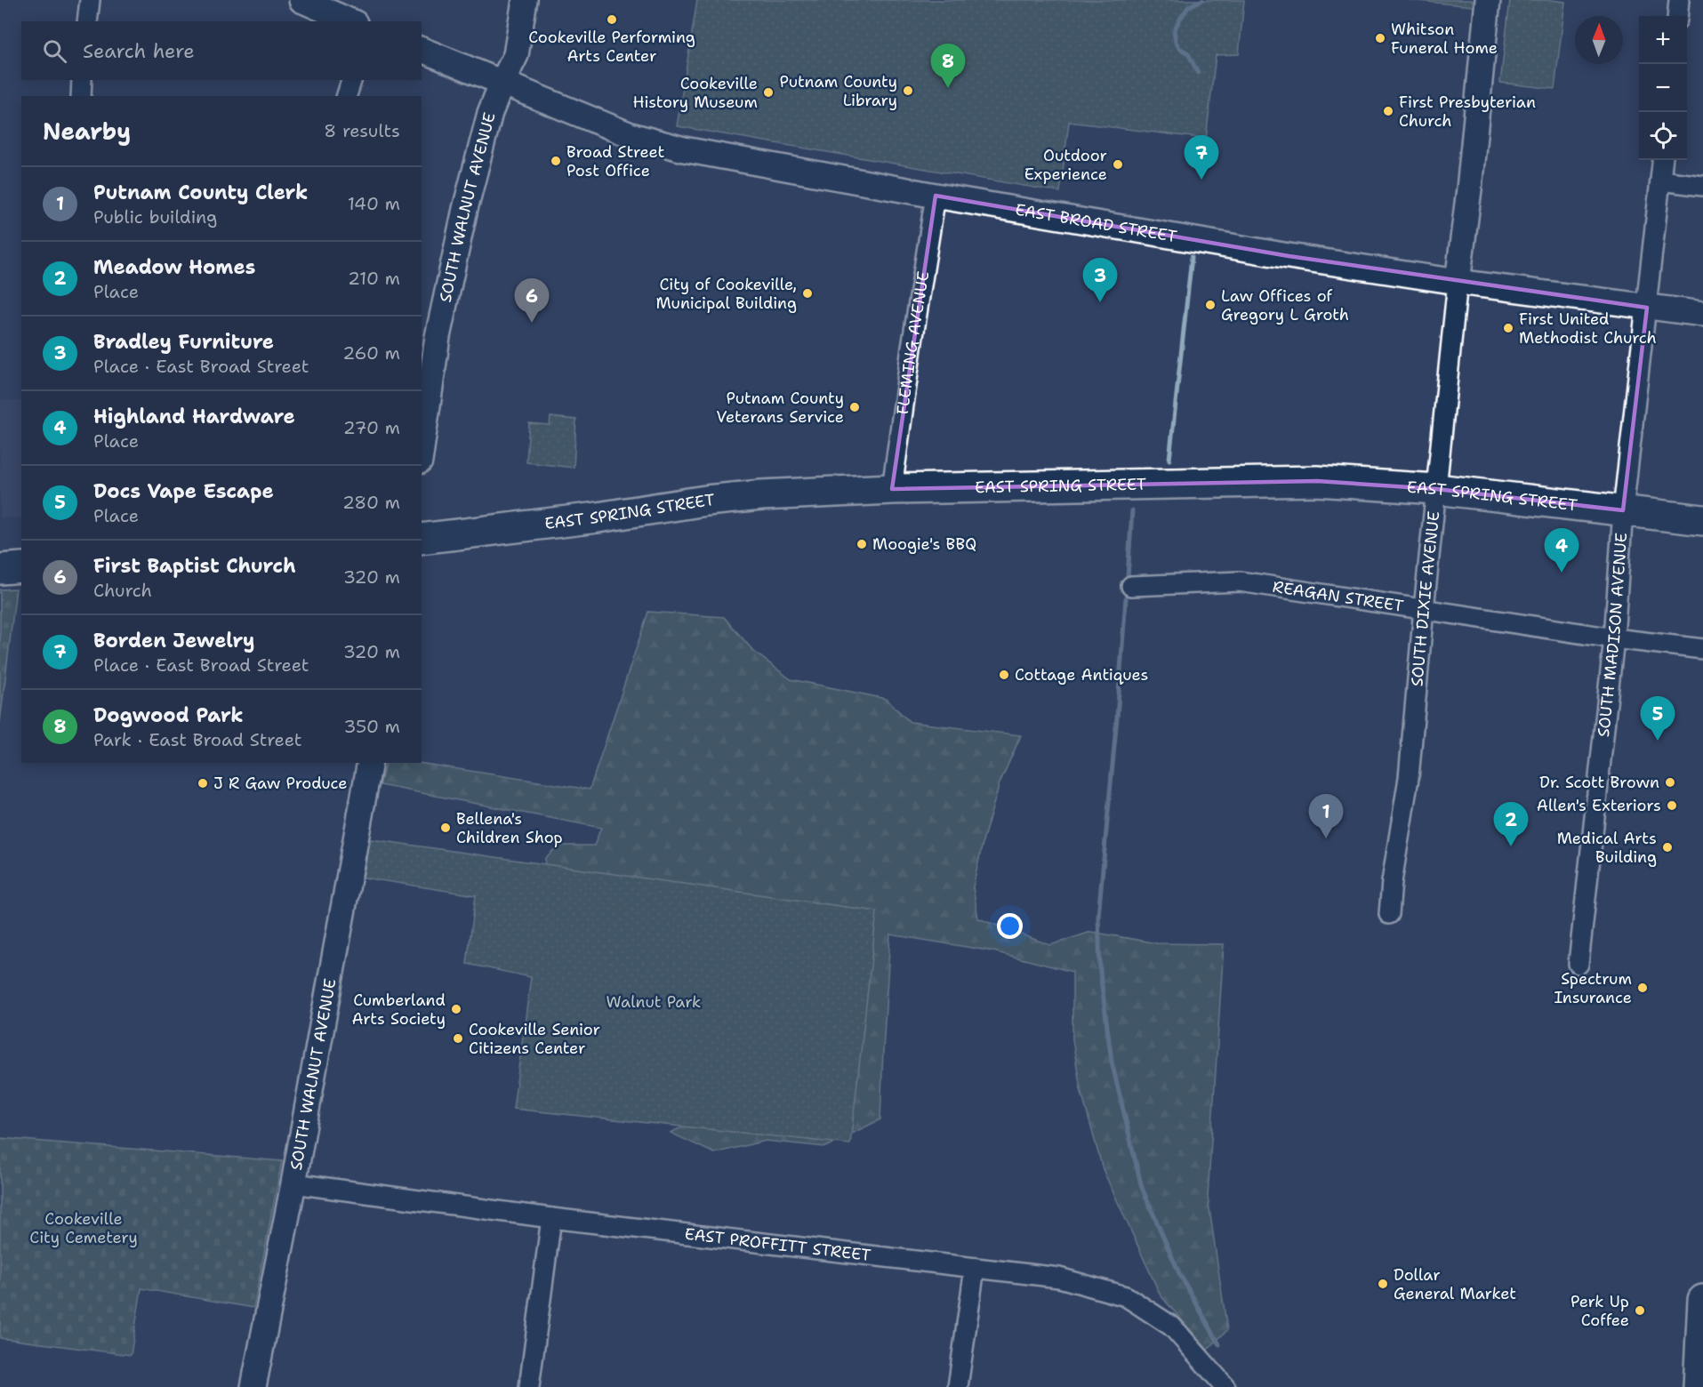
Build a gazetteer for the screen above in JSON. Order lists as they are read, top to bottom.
{
  "streets": {
    "main road": ["EAST SPRING STREET"],
    "street": [
      "SOUTH WALNUT AVENUE",
      "EAST BROAD STREET",
      "FLEMING AVENUE",
      "REAGAN STREET",
      "SOUTH DIXIE AVENUE",
      "SOUTH MADISON AVENUE",
      "EAST PROFFITT STREET"
    ]
  },
  "crossings": [
    ["SOUTH WALNUT AVENUE", "EAST BROAD STREET"],
    ["SOUTH WALNUT AVENUE", "EAST PROFFITT STREET"],
    ["EAST BROAD STREET", "FLEMING AVENUE"],
    ["EAST BROAD STREET", "SOUTH DIXIE AVENUE"],
    ["EAST BROAD STREET", "SOUTH MADISON AVENUE"],
    ["FLEMING AVENUE", "EAST SPRING STREET"],
    ["EAST SPRING STREET", "SOUTH DIXIE AVENUE"],
    ["EAST SPRING STREET", "SOUTH MADISON AVENUE"],
    ["REAGAN STREET", "SOUTH DIXIE AVENUE"],
    ["REAGAN STREET", "SOUTH MADISON AVENUE"]
  ],
  "parks": ["Walnut Park", "Cookeville City Cemetery"],
  "places": [
    "Cookeville Performing Arts Center",
    "Whitson Funeral Home",
    "Putnam County Library",
    "Cookeville History Museum",
    "First Presbyterian Church",
    "Broad Street Post Office",
    "Outdoor Experience",
    "City of Cookeville, Municipal Building",
    "Law Offices of Gregory L Groth",
    "First United Methodist Church",
    "Putnam County Veterans Service",
    "Moogie's BBQ",
    "Cottage Antiques",
    "Dr. Scott Brown",
    "J R Gaw Produce",
    "Allen's Exteriors",
    "Bellena's Children Shop",
    "Medical Arts Building",
    "Spectrum Insurance",
    "Cumberland Arts Society",
    "Cookeville Senior Citizens Center",
    "Dollar General Market",
    "Perk Up Coffee"
  ],
  "north": "top",
  "page": {
    "map_buttons": ["+", "−"],
    "search": "Search here",
    "pins": [
      "8",
      "7",
      "3",
      "6",
      "4",
      "5",
      "1",
      "2"
    ],
    "heading": ["Nearby", "8 results"],
    "list": [
      {
        "mark": "1",
        "name": "Putnam County Clerk",
        "note": "Public building",
        "value": "140 m"
      },
      {
        "mark": "2",
        "name": "Meadow Homes",
        "note": "Place",
        "value": "210 m"
      },
      {
        "mark": "3",
        "name": "Bradley Furniture",
        "note": "Place · East Broad Street",
        "value": "260 m"
      },
      {
        "mark": "4",
        "name": "Highland Hardware",
        "note": "Place",
        "value": "270 m"
      },
      {
        "mark": "5",
        "name": "Docs Vape Escape",
        "note": "Place",
        "value": "280 m"
      },
      {
        "mark": "6",
        "name": "First Baptist Church",
        "note": "Church",
        "value": "320 m"
      },
      {
        "mark": "7",
        "name": "Borden Jewelry",
        "note": "Place · East Broad Street",
        "value": "320 m"
      },
      {
        "mark": "8",
        "name": "Dogwood Park",
        "note": "Park · East Broad Street",
        "value": "350 m"
      }
    ]
  }
}
